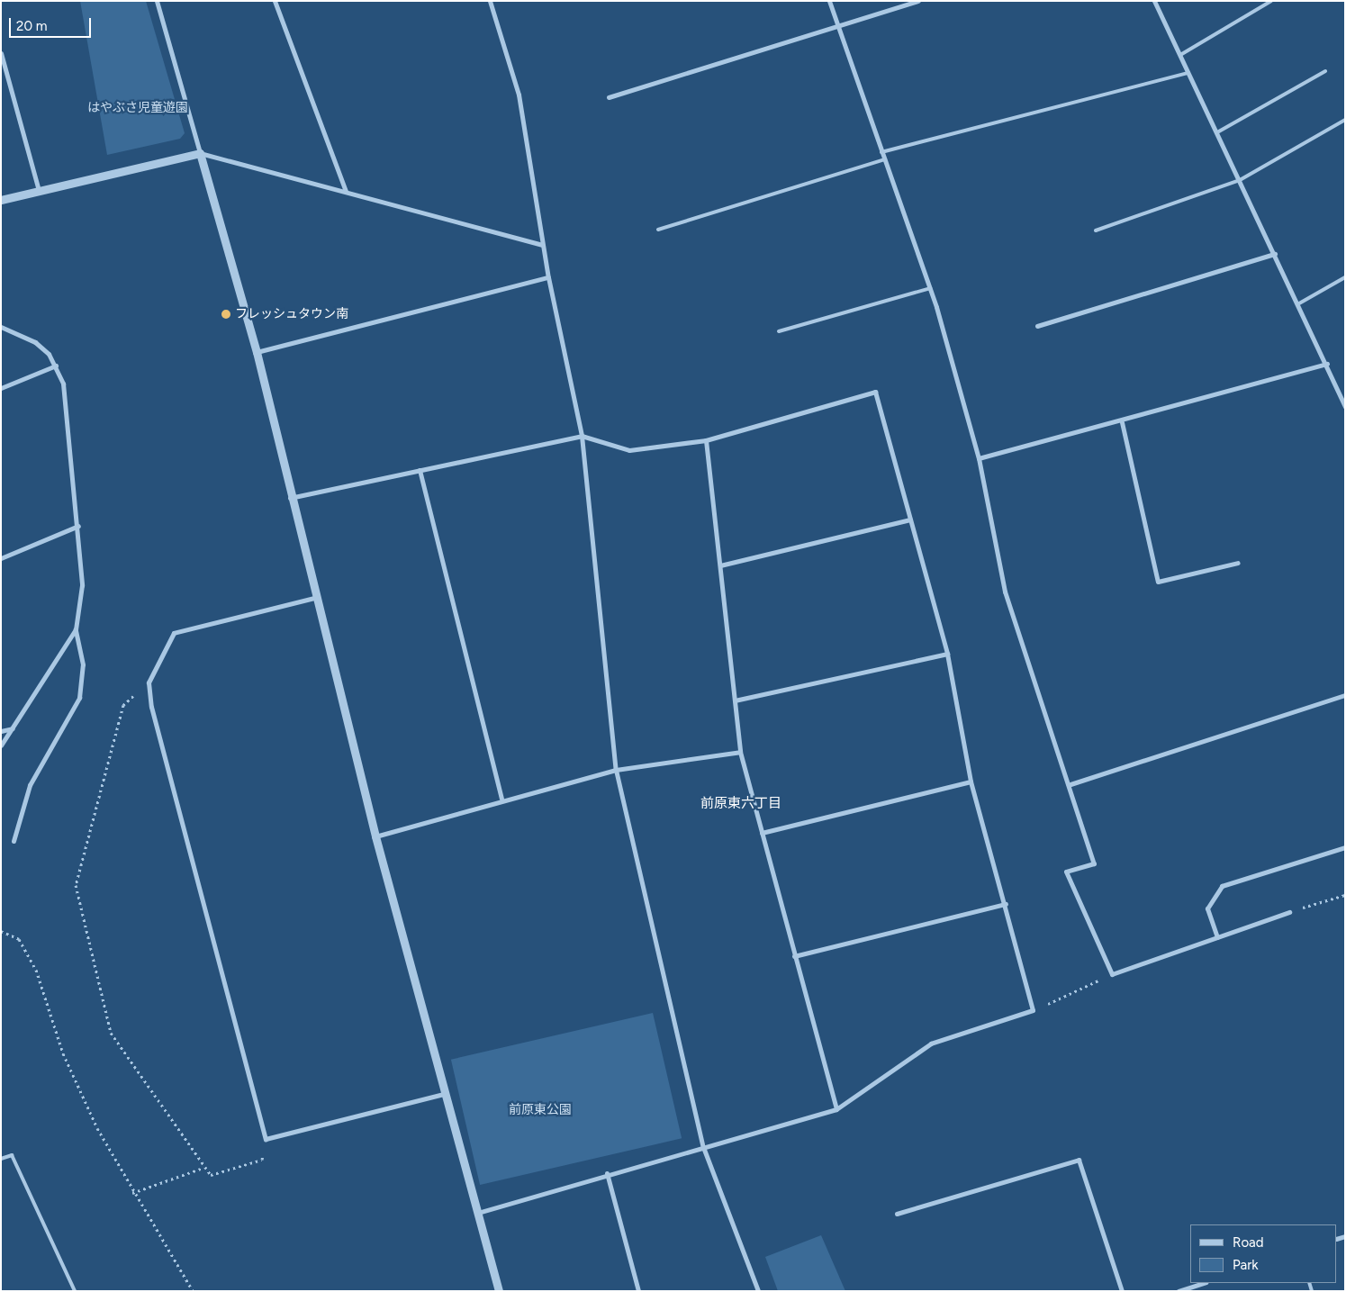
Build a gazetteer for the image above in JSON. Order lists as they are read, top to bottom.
{
  "districts": ["前原東六丁目"],
  "parks": ["はやぶさ児童遊園", "前原東公園"],
  "places": ["フレッシュタウン南"],
  "legend": ["Road", "Park"],
  "scale_bar": "20 m"
}
